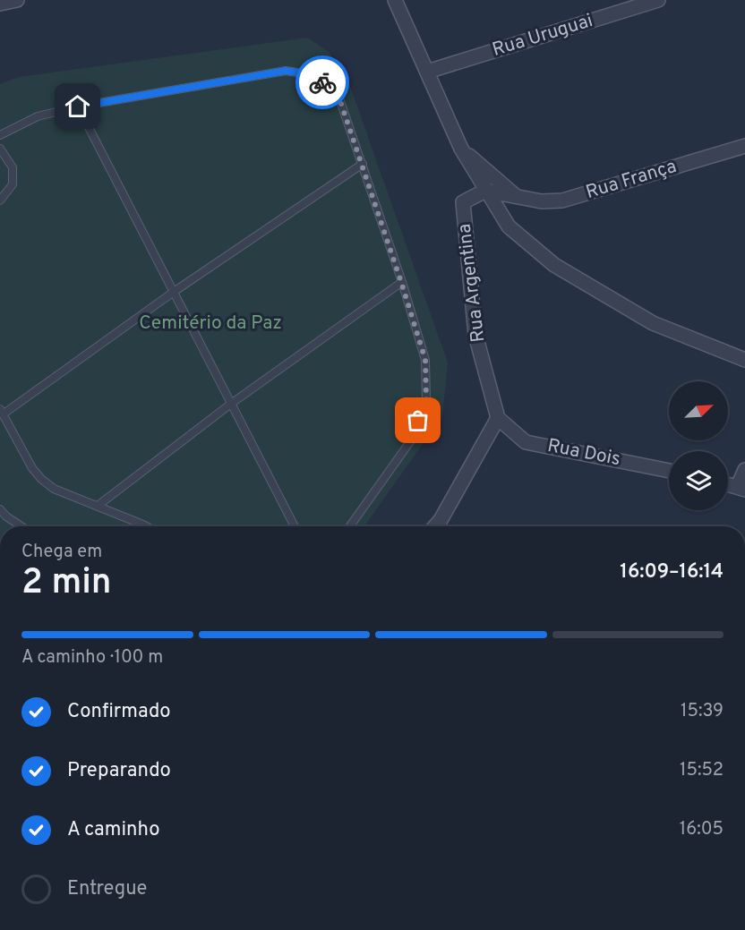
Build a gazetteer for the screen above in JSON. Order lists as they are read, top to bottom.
{
  "streets": {
    "street": [
      "Rua Uruguai",
      "Rua França",
      "Rua Argentina",
      "Rua Dois"
    ]
  },
  "crossings": [
    ["Rua França", "Rua Argentina"],
    ["Rua Argentina", "Rua Dois"]
  ],
  "parks": ["Cemitério da Paz"],
  "north": "top right",
  "page": {
    "heading": ["2 min", "Chega em", "16:09–16:14"],
    "bar": "A caminho · 100 m",
    "list": [
      ["Confirmado", "15:39"],
      ["Preparando", "15:52"],
      ["A caminho", "16:05"],
      "Entregue"
    ]
  }
}
